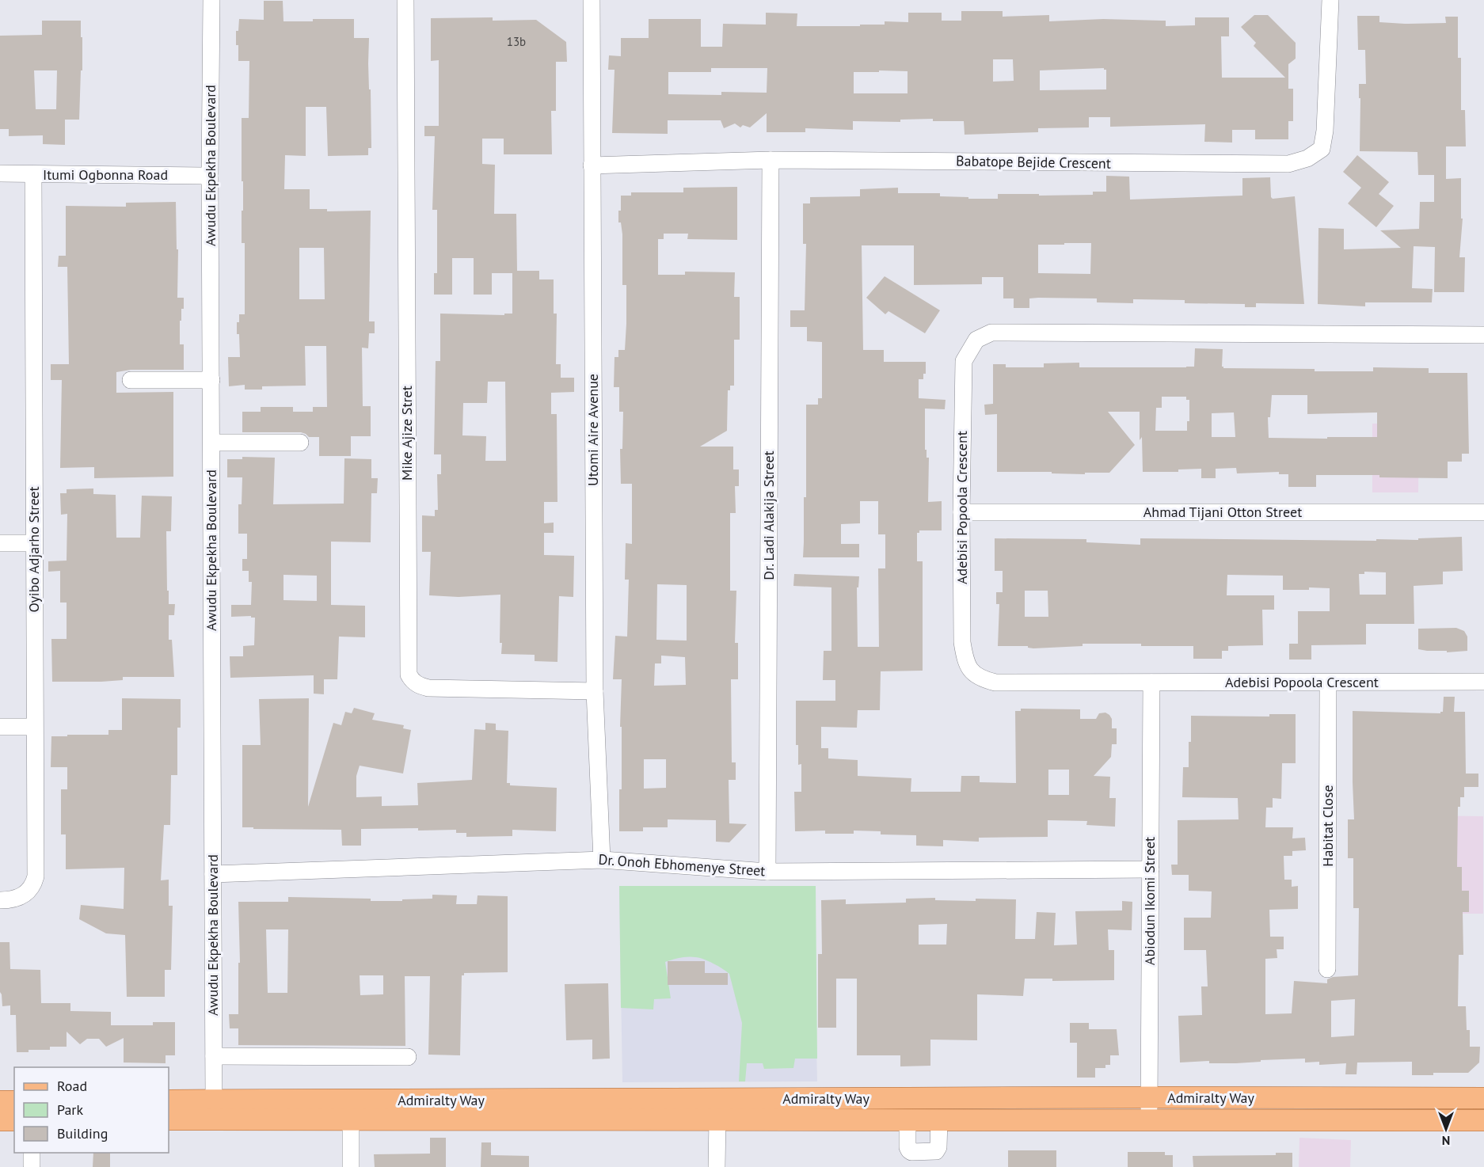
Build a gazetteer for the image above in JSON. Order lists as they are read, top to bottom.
{
  "streets": {
    "main road": ["Admiralty Way"],
    "street": [
      "Babatope Bejide Crescent",
      "Awudu Ekpekha Boulevard",
      "Itumi Ogbonna Road",
      "Utomi Aire Avenue",
      "Mike Ajize Stret",
      "Adebisi Popoola Crescent",
      "Ahmad Tijani Otton Street",
      "Dr. Ladi Alakija Street",
      "Oyibo Adjarho Street",
      "Habitat Close",
      "Dr. Onoh Ebhomenye Street",
      "Abiodun Ikomi Street"
    ]
  },
  "crossings": [
    ["Babatope Bejide Crescent", "Utomi Aire Avenue"],
    ["Babatope Bejide Crescent", "Dr. Ladi Alakija Street"],
    ["Awudu Ekpekha Boulevard", "Itumi Ogbonna Road"],
    ["Awudu Ekpekha Boulevard", "Dr. Onoh Ebhomenye Street"],
    ["Awudu Ekpekha Boulevard", "Admiralty Way"],
    ["Itumi Ogbonna Road", "Oyibo Adjarho Street"],
    ["Utomi Aire Avenue", "Mike Ajize Stret"],
    ["Utomi Aire Avenue", "Dr. Onoh Ebhomenye Street"],
    ["Adebisi Popoola Crescent", "Ahmad Tijani Otton Street"],
    ["Adebisi Popoola Crescent", "Habitat Close"],
    ["Adebisi Popoola Crescent", "Abiodun Ikomi Street"],
    ["Dr. Ladi Alakija Street", "Dr. Onoh Ebhomenye Street"],
    ["Dr. Onoh Ebhomenye Street", "Abiodun Ikomi Street"],
    ["Abiodun Ikomi Street", "Admiralty Way"]
  ],
  "house_numbers": ["13b"],
  "legend": ["Road", "Park", "Building"],
  "north": "bottom"
}
